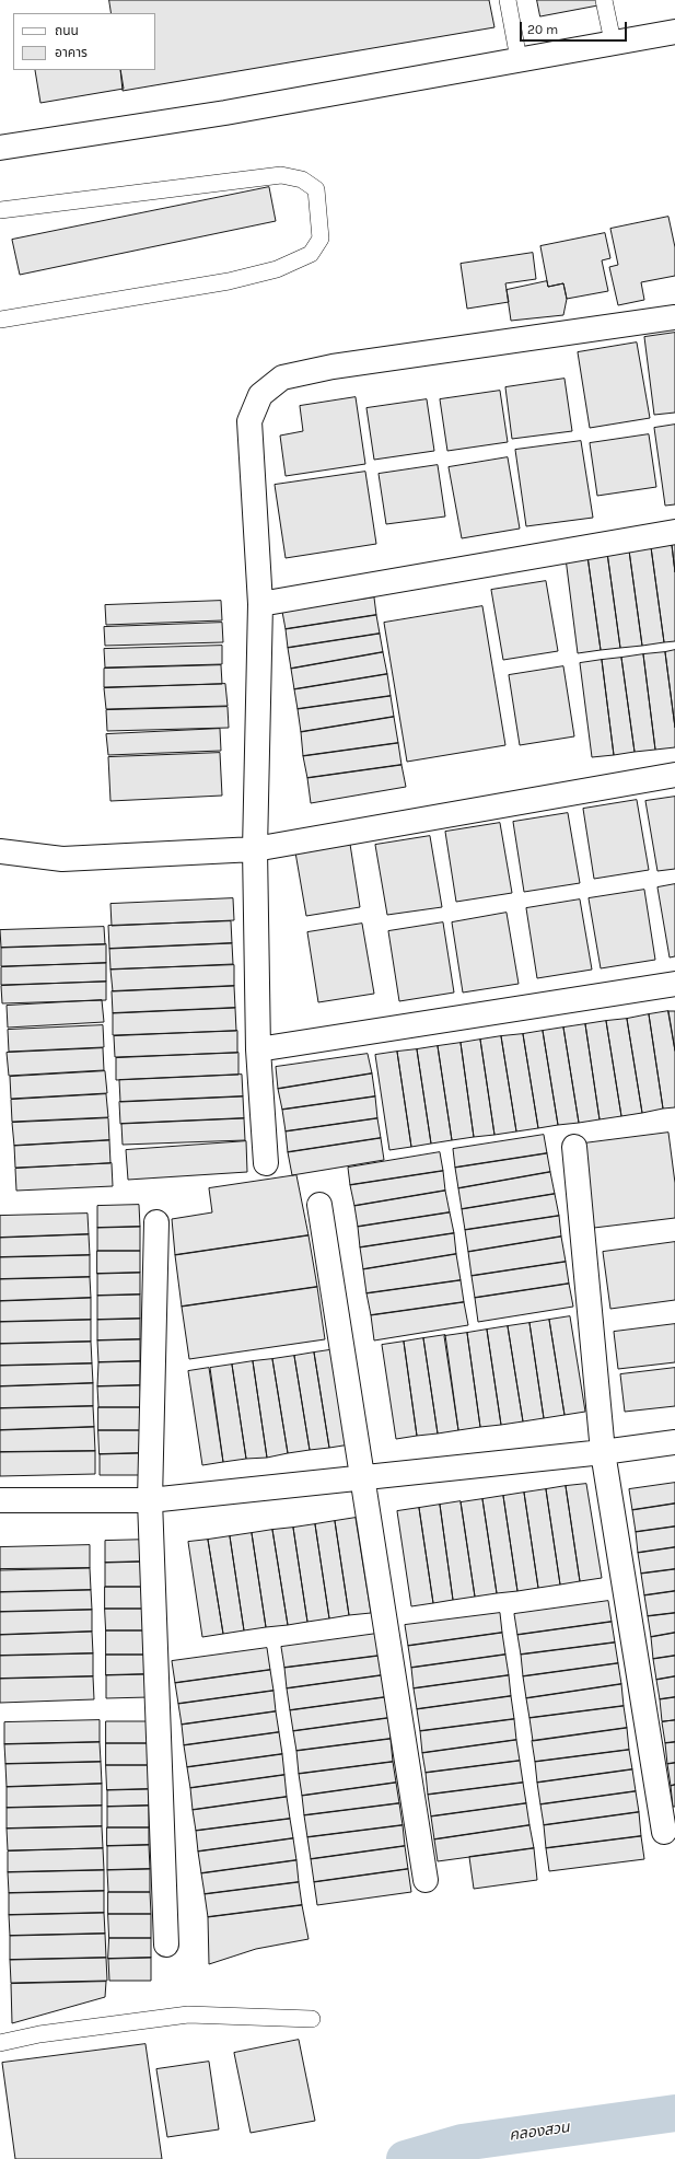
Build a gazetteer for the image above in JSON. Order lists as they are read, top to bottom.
{
  "water": ["คลองสวน"],
  "legend": ["ถนน", "อาคาร"],
  "scale_bar": "20 m"
}
